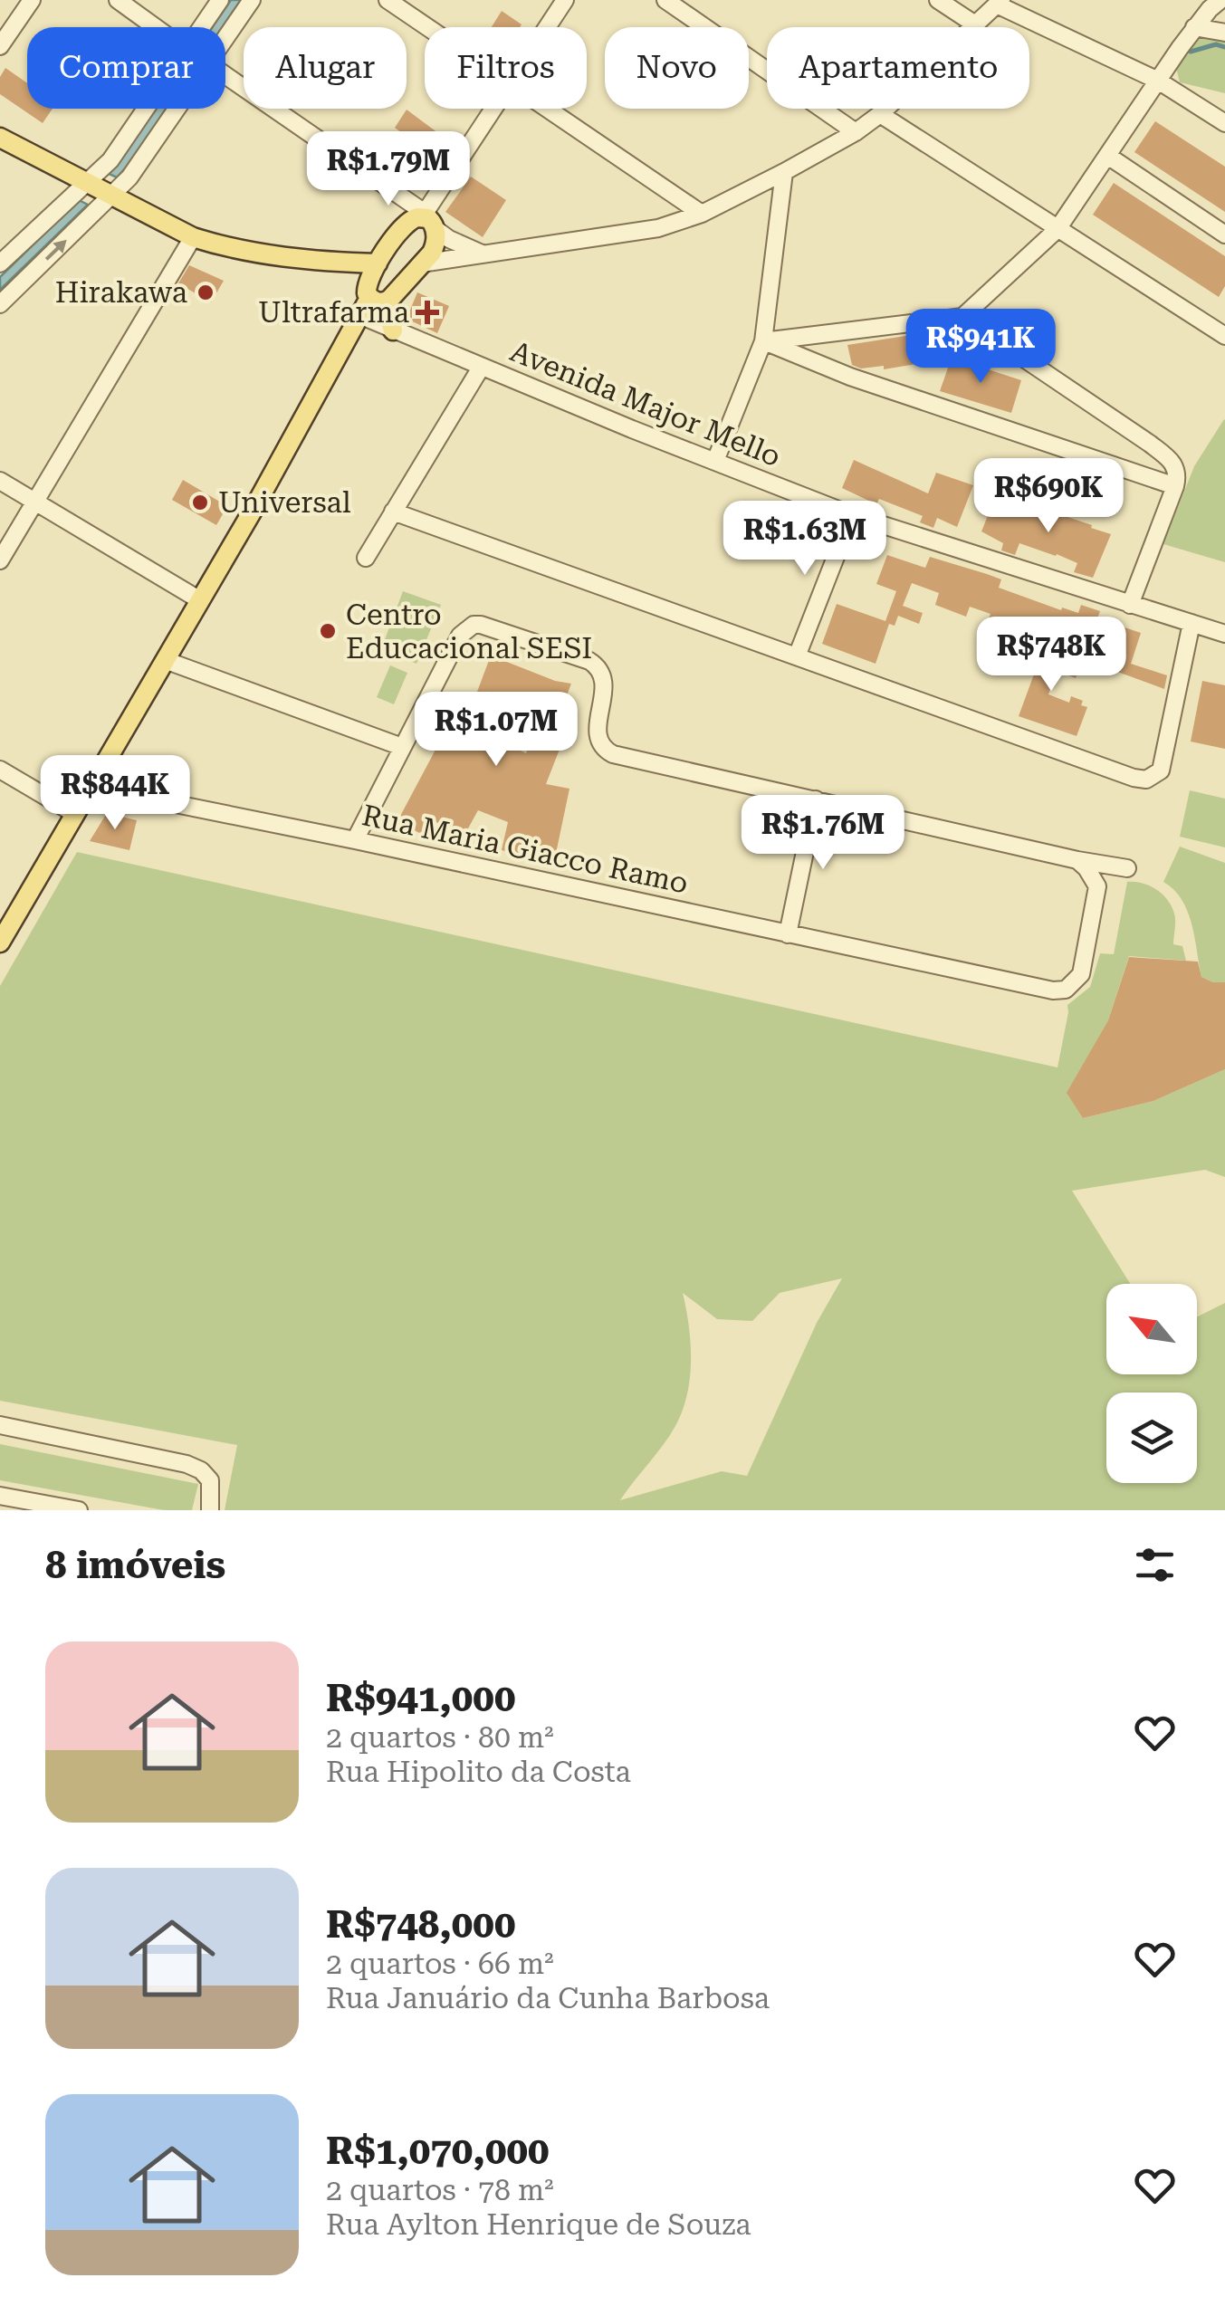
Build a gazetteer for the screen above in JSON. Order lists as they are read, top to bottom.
{
  "streets": {
    "street": ["Avenida Major Mello", "Rua Maria Giacco Ramo"]
  },
  "places": {
    "other": ["Hirakawa", "Universal", "Centro Educacional SESI"],
    "health": ["Ultrafarma"]
  },
  "north": "top left",
  "page": {
    "chip": [
      "Comprar",
      "Alugar",
      "Filtros",
      "Novo",
      "Apartamento"
    ],
    "price": [
      "R$1.79M",
      "R$941K",
      "R$690K",
      "R$1.63M",
      "R$748K",
      "R$1.07M",
      "R$844K",
      "R$1.76M"
    ],
    "heading": "8 imóveis",
    "list": [
      {
        "name": "R$941,000",
        "note": "2 quartos · 80 m² · Rua Hipolito da Costa"
      },
      {
        "name": "R$748,000",
        "note": "2 quartos · 66 m² · Rua Januário da Cunha Barbosa"
      },
      {
        "name": "R$1,070,000",
        "note": "2 quartos · 78 m² · Rua Aylton Henrique de Souza"
      }
    ]
  }
}
